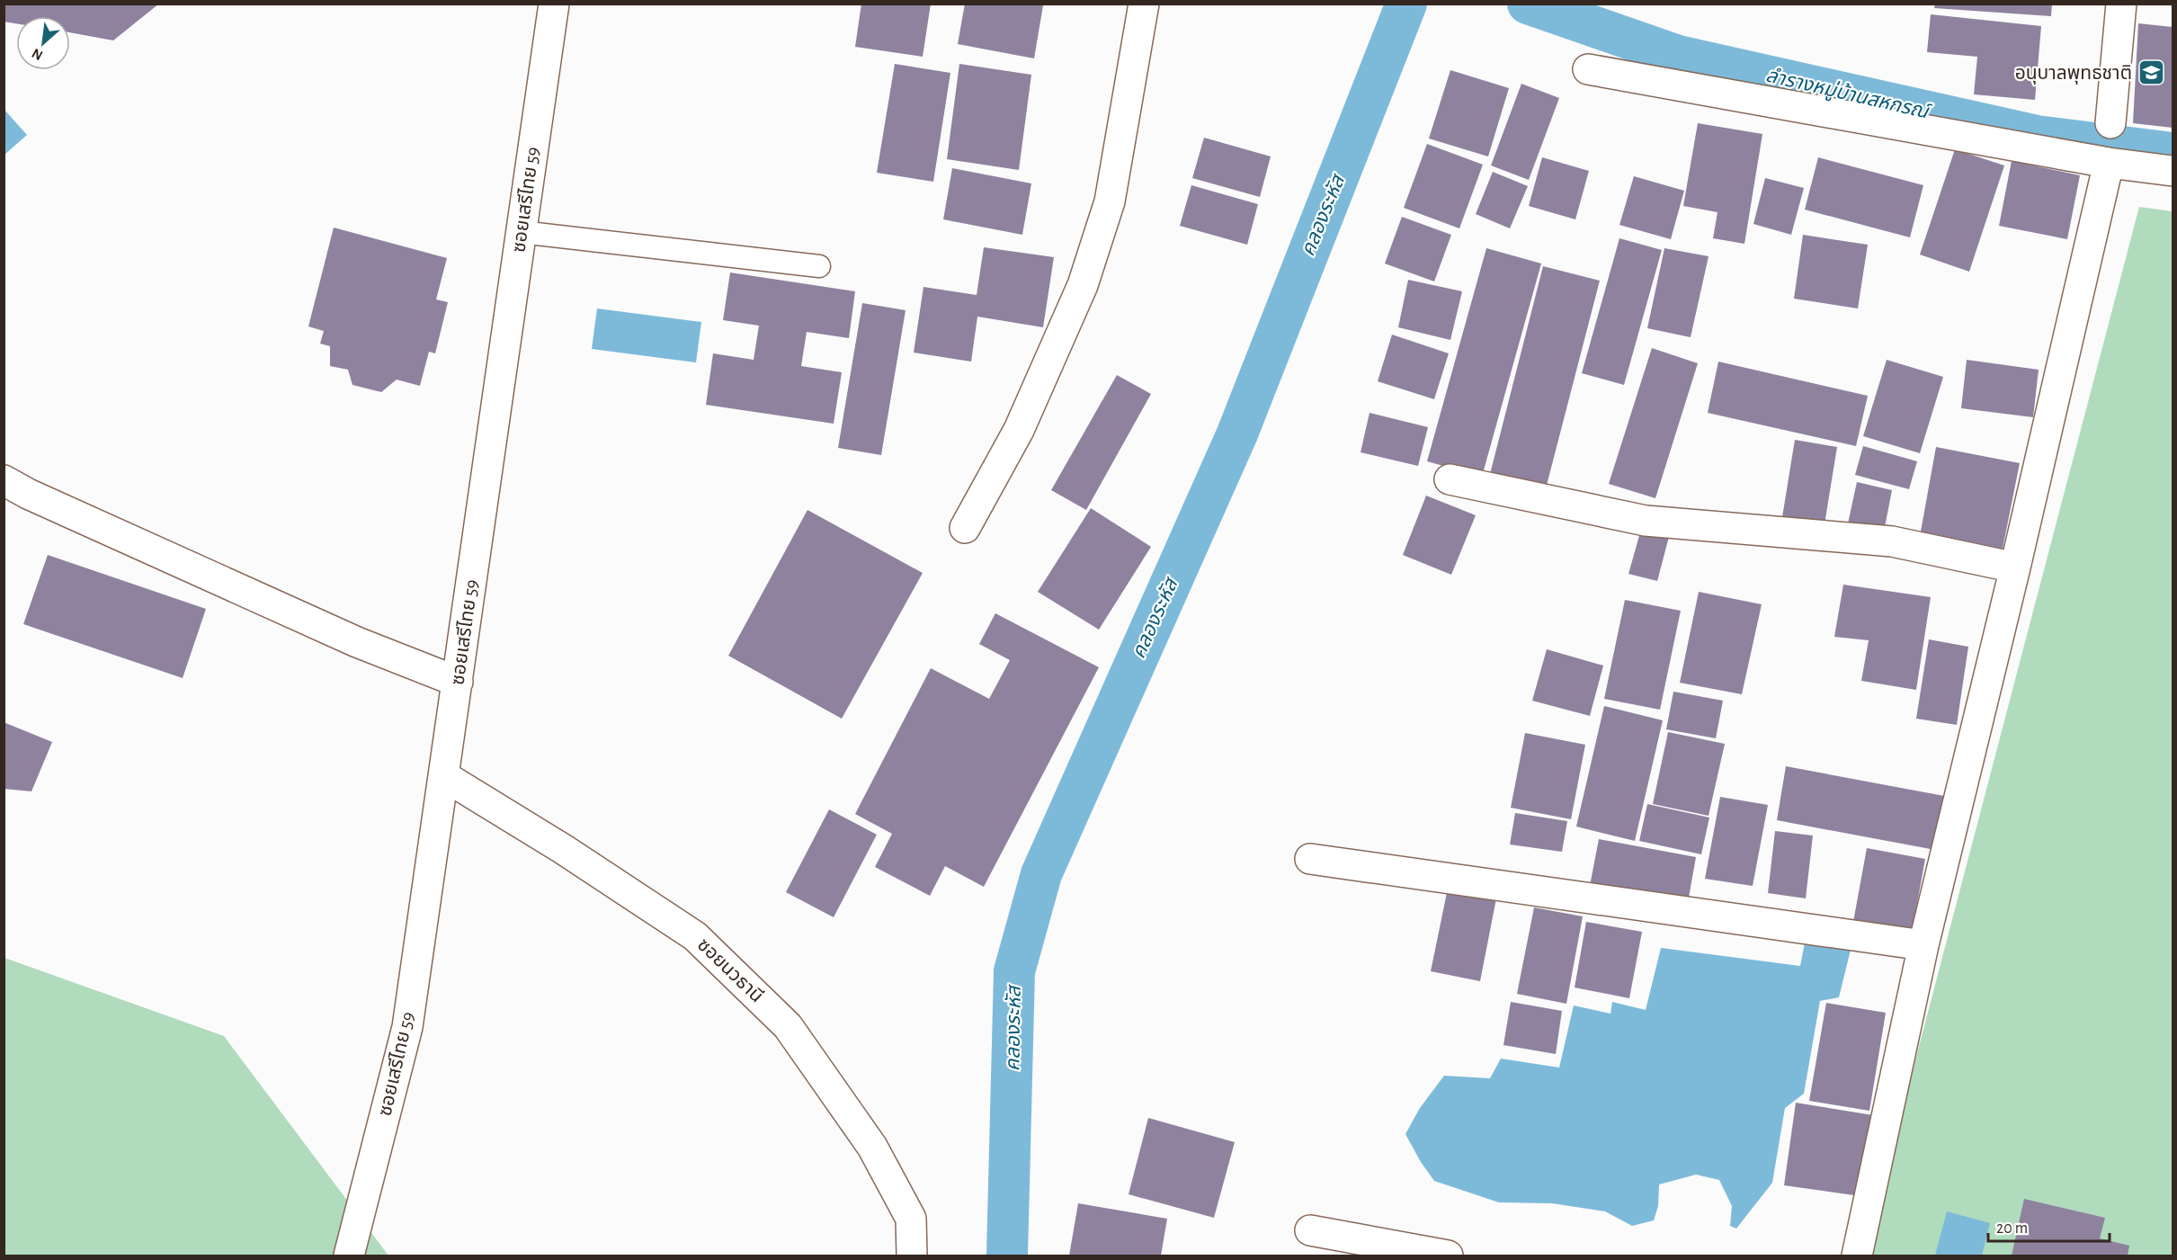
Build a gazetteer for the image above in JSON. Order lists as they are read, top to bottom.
{
  "streets": {
    "street": ["ซอยเสรีไทย 59", "ซอยนวธานี"]
  },
  "crossings": [
    ["ซอยเสรีไทย 59", "ซอยนวธานี"]
  ],
  "water": ["ลำรางหมู่บ้านสหกรณ์", "คลองระหัส"],
  "places": {
    "school or university": ["อนุบาลพุทธชาติ"]
  },
  "scale_bar": "20 m",
  "north": "bottom left"
}
